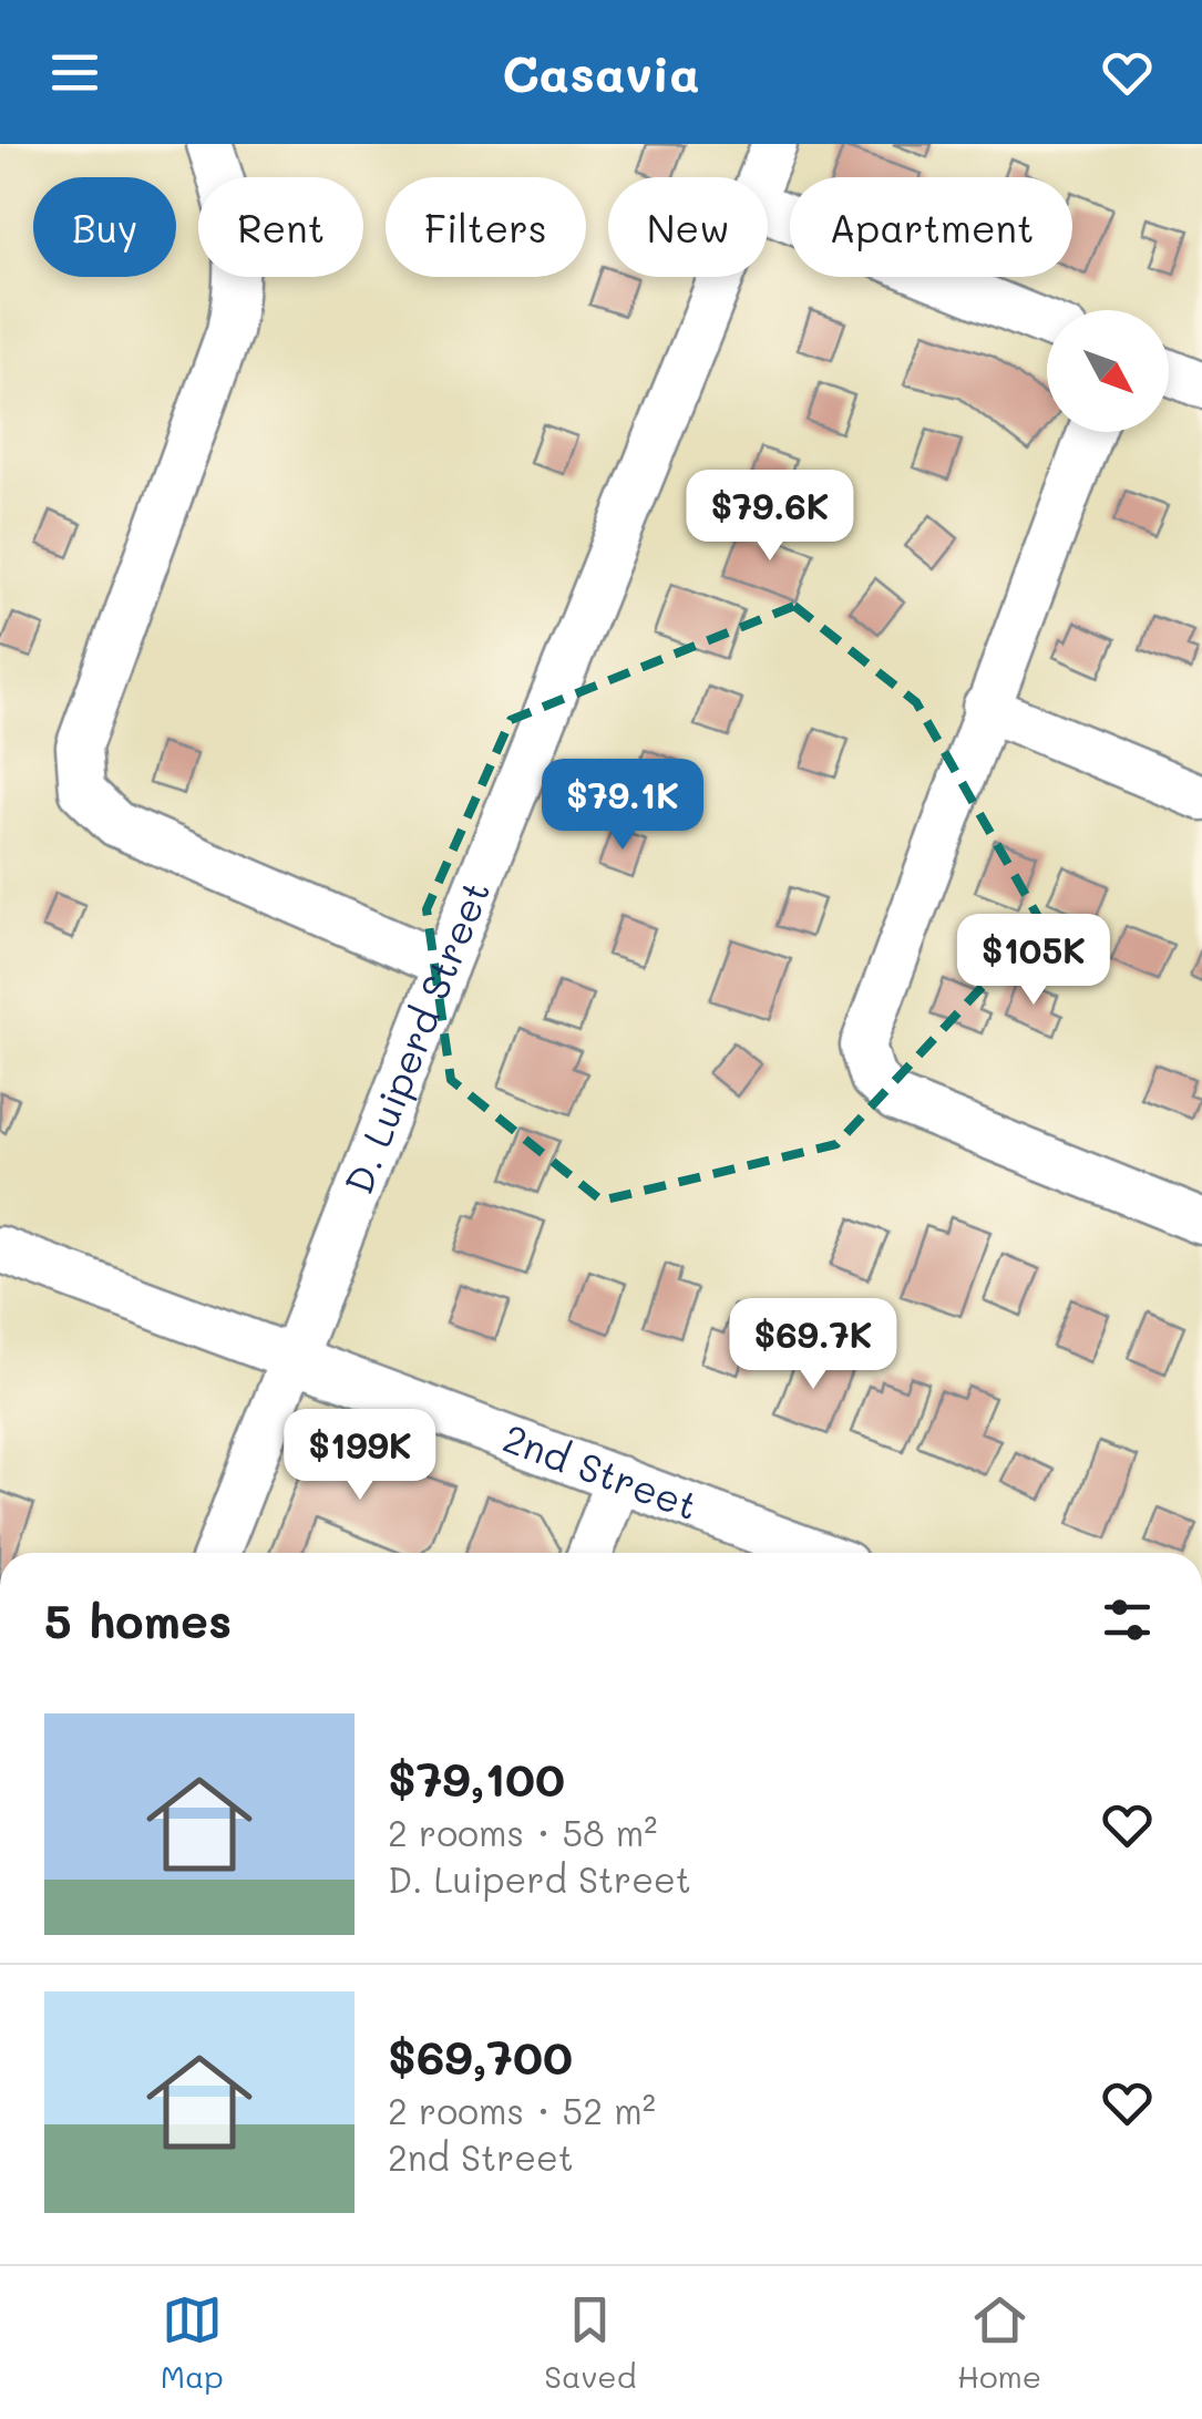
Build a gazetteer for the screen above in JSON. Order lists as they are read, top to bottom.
{
  "streets": {
    "street": ["D. Luiperd Street", "2nd Street"]
  },
  "crossings": [
    ["D. Luiperd Street", "2nd Street"]
  ],
  "north": "bottom right",
  "page": {
    "header": "Casavia",
    "chip": [
      "Buy",
      "Rent",
      "Filters",
      "New",
      "Apartment"
    ],
    "price": [
      "$79.6K",
      "$79.1K",
      "$105K",
      "$69.7K",
      "$199K"
    ],
    "heading": "5 homes",
    "list": [
      {
        "name": "$79,100",
        "note": "2 rooms · 58 m² · D. Luiperd Street"
      },
      {
        "name": "$69,700",
        "note": "2 rooms · 52 m² · 2nd Street"
      }
    ],
    "tabs": ["Map", "Saved", "Home"]
  }
}
